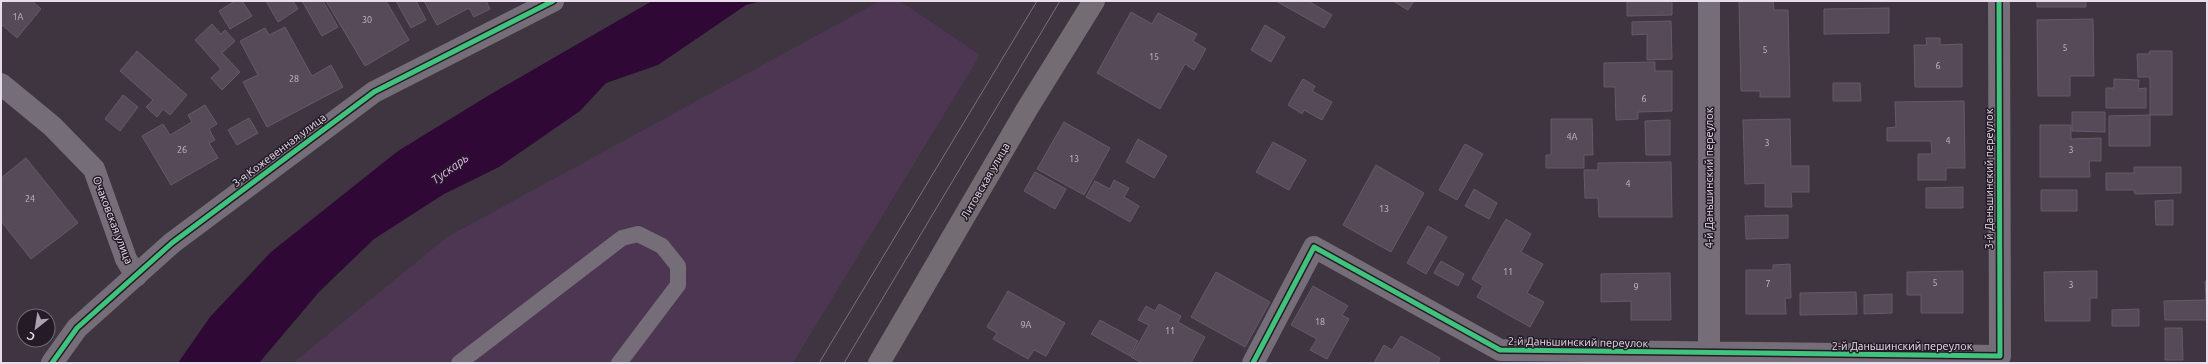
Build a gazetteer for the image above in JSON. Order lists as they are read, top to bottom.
{
  "streets": {
    "main road": ["Литовская улица"],
    "street": [
      "3-я Кожевенная улица",
      "4-й Даньшинский переулок",
      "3-й Даньшинский переулок",
      "Очаковская улица",
      "2-й Даньшинский переулок"
    ]
  },
  "crossings": [
    ["3-я Кожевенная улица", "Очаковская улица"],
    ["4-й Даньшинский переулок", "2-й Даньшинский переулок"],
    ["3-й Даньшинский переулок", "2-й Даньшинский переулок"]
  ],
  "water": ["Тускарь"],
  "house_numbers": [
    "1А",
    "30",
    "5",
    "5",
    "15",
    "6",
    "28",
    "6",
    "4А",
    "4",
    "3",
    "26",
    "3",
    "13",
    "4",
    "24",
    "13",
    "11",
    "5",
    "7",
    "3",
    "9",
    "18",
    "9А",
    "11"
  ],
  "north": "bottom left"
}
